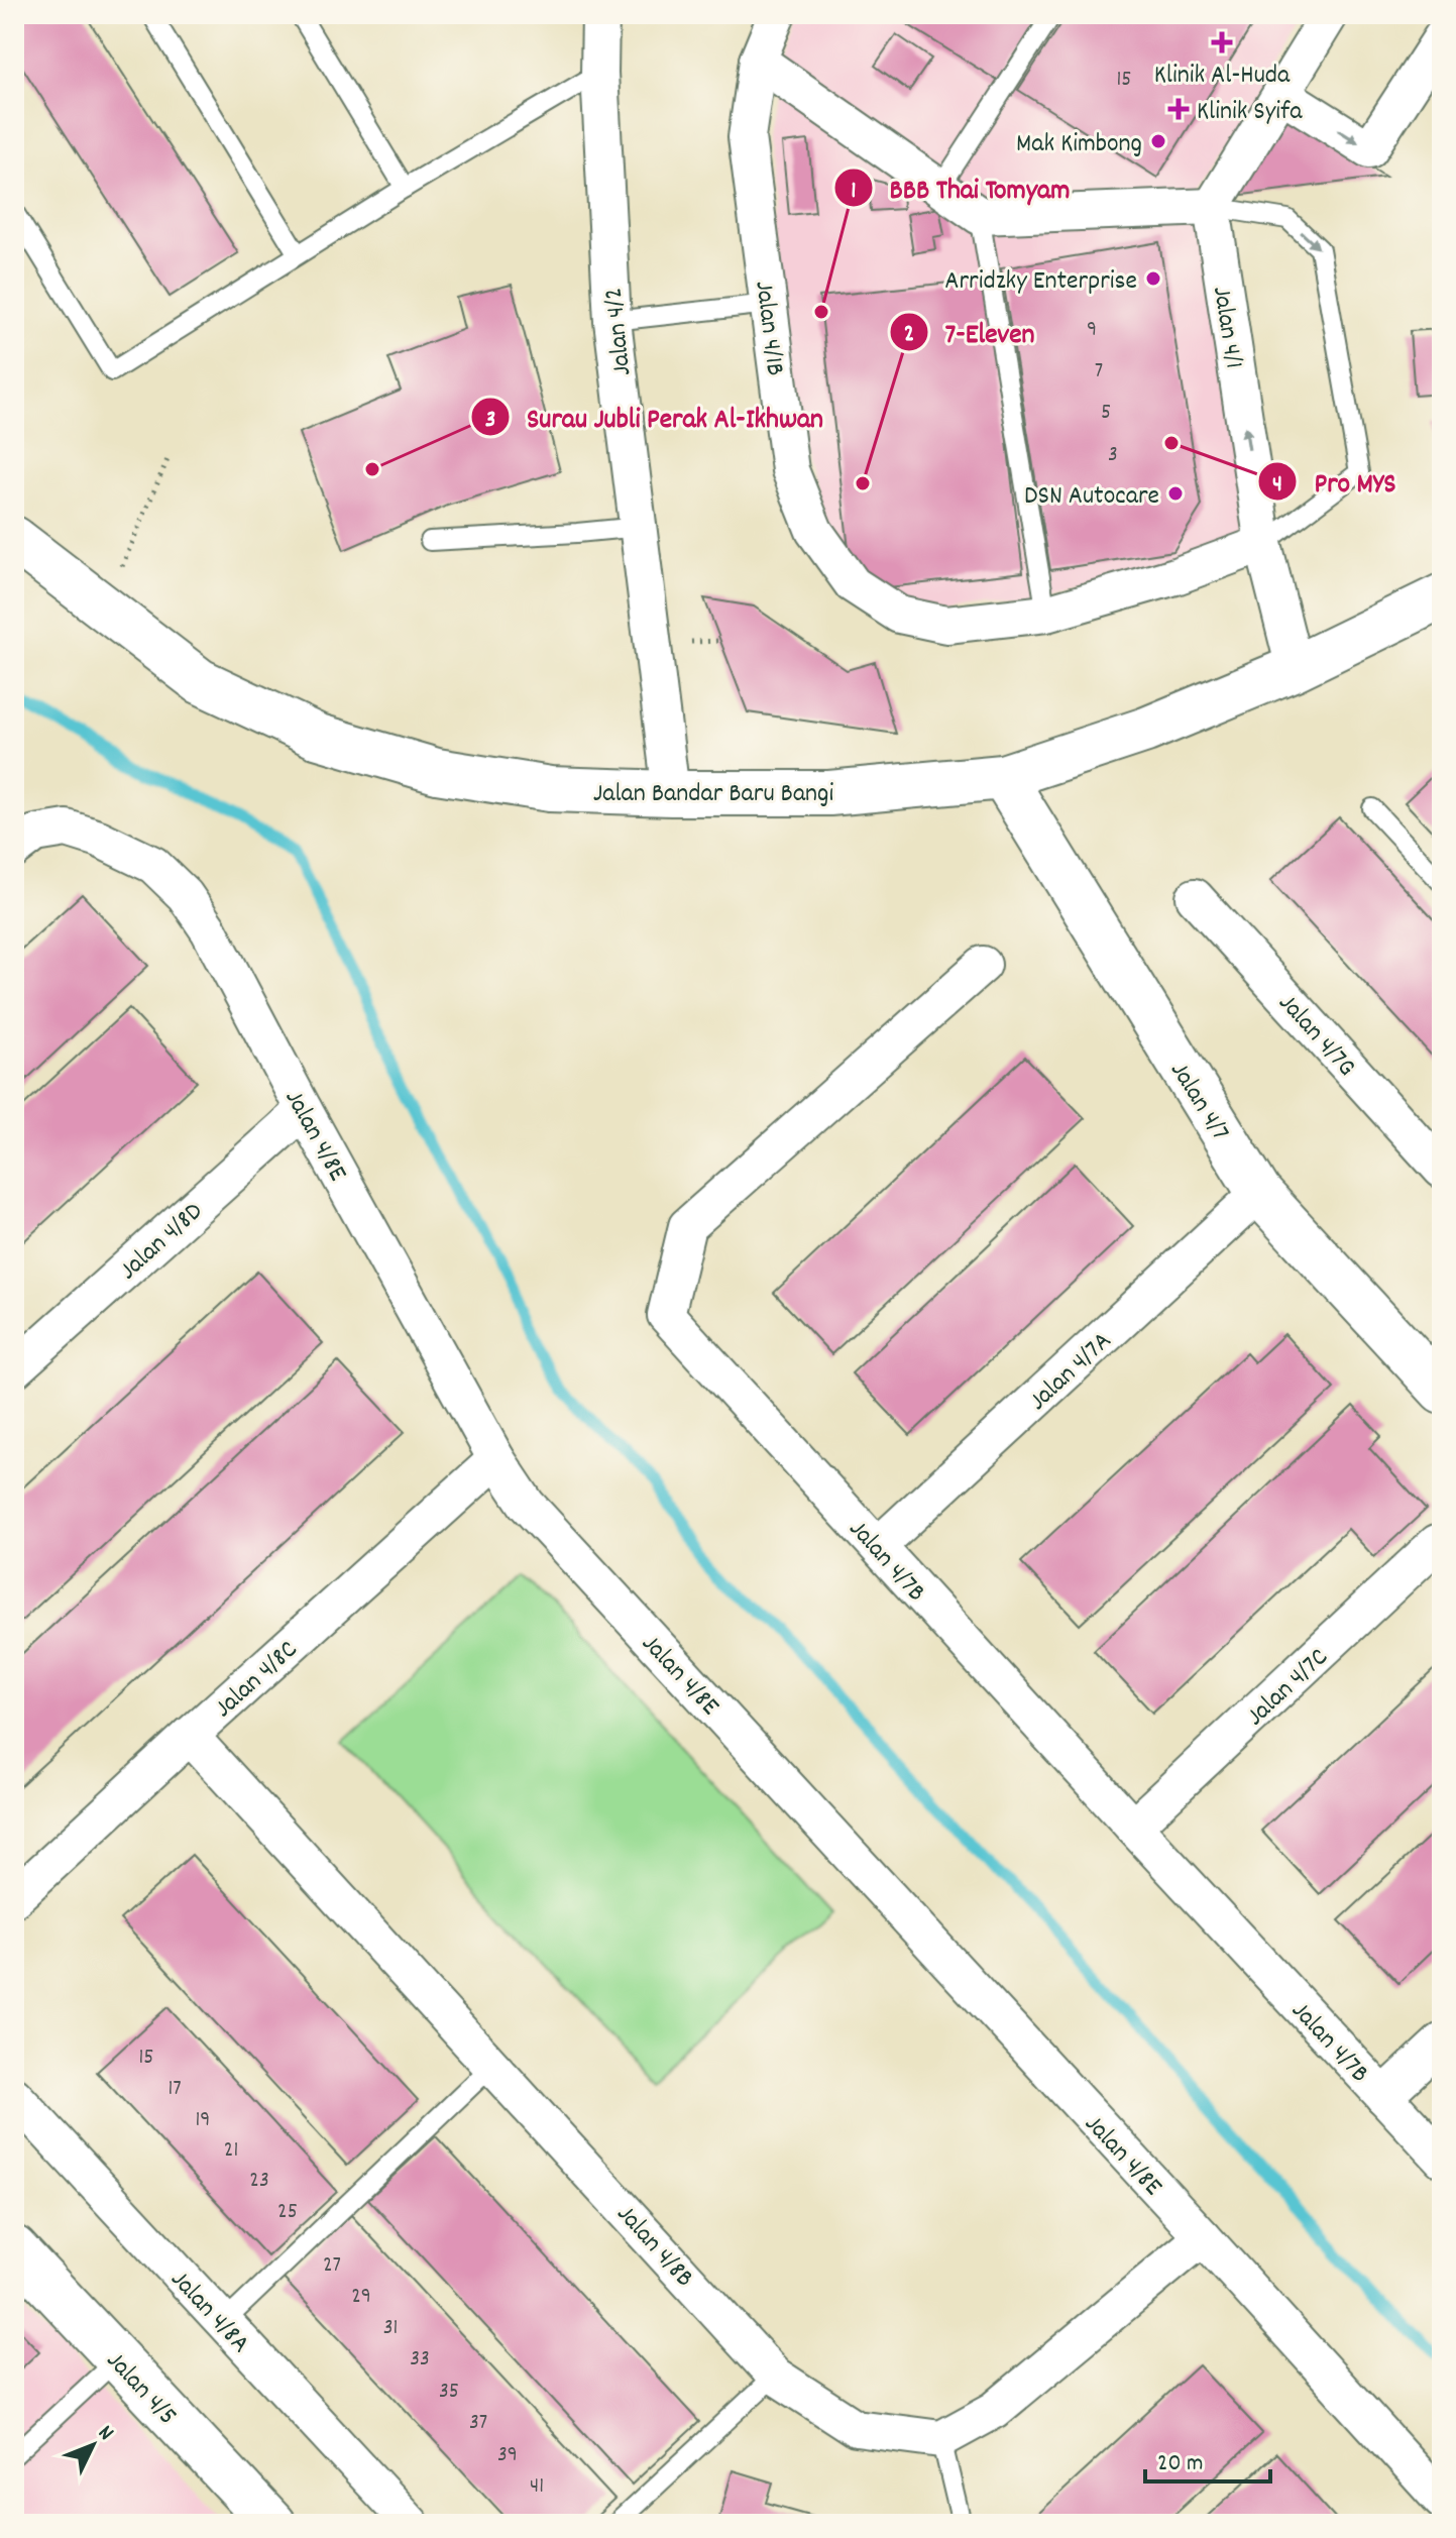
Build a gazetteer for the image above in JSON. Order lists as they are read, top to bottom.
{
  "streets": {
    "street": [
      "Jalan 4/1",
      "Jalan 4/1B",
      "Jalan 4/2",
      "Jalan Bandar Baru Bangi",
      "Jalan 4/7G",
      "Jalan 4/7",
      "Jalan 4/8E",
      "Jalan 4/8D",
      "Jalan 4/7A",
      "Jalan 4/7B",
      "Jalan 4/8C",
      "Jalan 4/7C",
      "Jalan 4/8B",
      "Jalan 4/8A",
      "Jalan 4/5"
    ]
  },
  "crossings": [
    ["Jalan 4/1", "Jalan 4/1B"],
    ["Jalan 4/1", "Jalan Bandar Baru Bangi"],
    ["Jalan 4/2", "Jalan Bandar Baru Bangi"],
    ["Jalan Bandar Baru Bangi", "Jalan 4/7"],
    ["Jalan 4/7", "Jalan 4/7A"],
    ["Jalan 4/8E", "Jalan 4/8D"],
    ["Jalan 4/8E", "Jalan 4/8C"],
    ["Jalan 4/7A", "Jalan 4/7B"],
    ["Jalan 4/7B", "Jalan 4/7C"],
    ["Jalan 4/8C", "Jalan 4/8B"]
  ],
  "one_way": ["Jalan 4/1"],
  "places": {
    "health": ["Klinik Al-Huda", "Klinik Syifa"],
    "other": [
      "Mak Kimbong",
      "Arridzky Enterprise",
      "BBB Thai Tomyam",
      "Pro MYS",
      "Surau Jubli Perak Al-Ikhwan",
      "7-Eleven",
      "DSN Autocare"
    ]
  },
  "house_numbers": [
    "15",
    "9",
    "7",
    "5",
    "3",
    "15",
    "17",
    "19",
    "21",
    "23",
    "25",
    "27",
    "29",
    "31",
    "33",
    "35",
    "37",
    "39",
    "41"
  ],
  "scale_bar": "20 m",
  "north": "top right"
}
